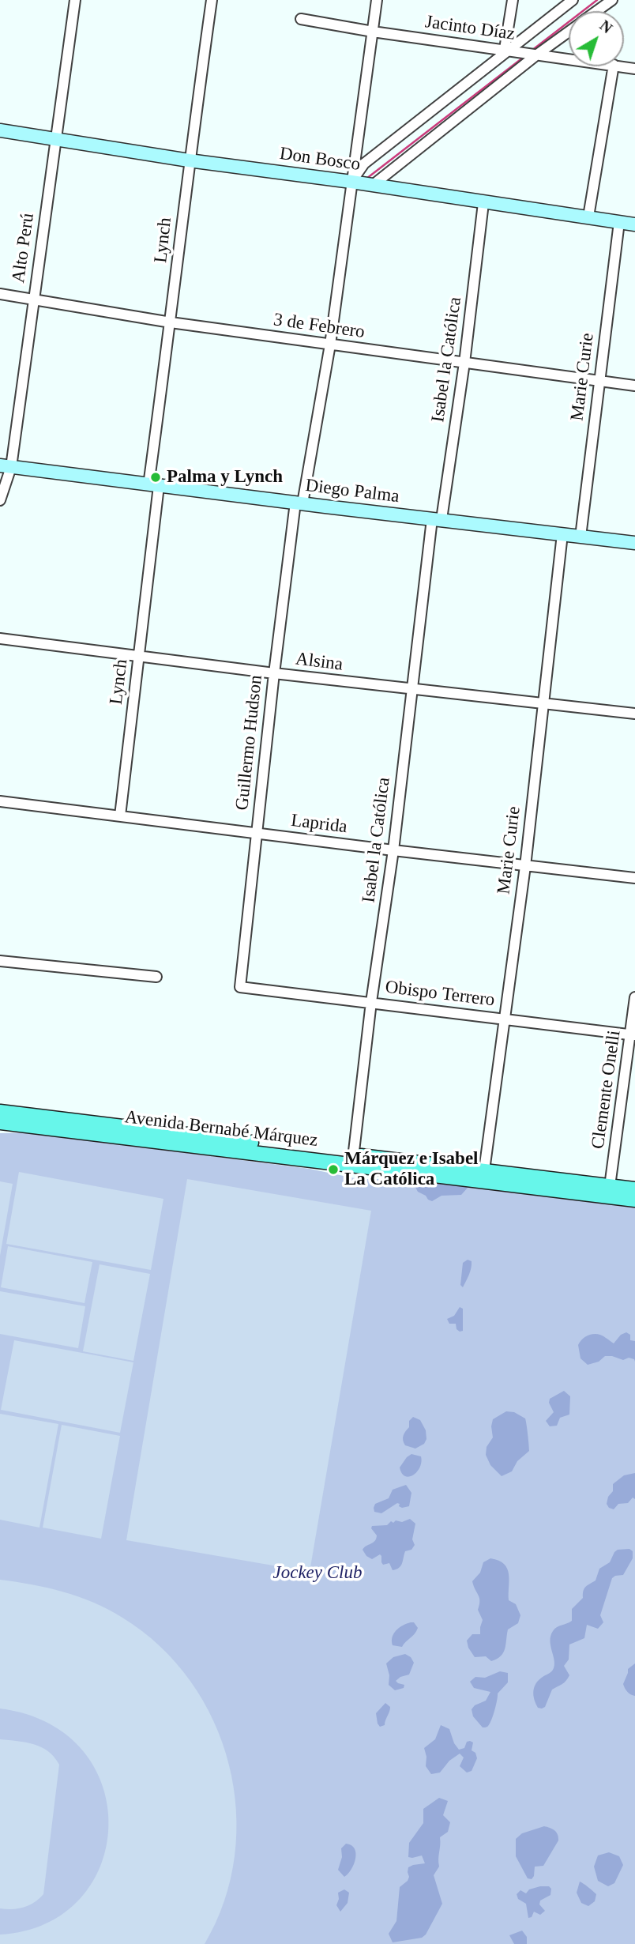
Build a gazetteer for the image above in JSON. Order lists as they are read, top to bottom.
{
  "streets": {
    "main road": ["Avenida Bernabé Márquez"],
    "street": [
      "Jacinto Díaz",
      "Don Bosco",
      "Lynch",
      "Alto Perú",
      "3 de Febrero",
      "Isabel la Católica",
      "Marie Curie",
      "Diego Palma",
      "Alsina",
      "Guillermo Hudson",
      "Laprida",
      "Obispo Terrero",
      "Clemente Onelli"
    ]
  },
  "crossings": [
    ["Jacinto Díaz", "Guillermo Hudson"],
    ["Don Bosco", "Lynch"],
    ["Don Bosco", "Alto Perú"],
    ["Don Bosco", "Isabel la Católica"],
    ["Don Bosco", "Marie Curie"],
    ["Don Bosco", "Guillermo Hudson"],
    ["Lynch", "3 de Febrero"],
    ["Lynch", "Diego Palma"],
    ["Lynch", "Alsina"],
    ["Lynch", "Laprida"],
    ["Alto Perú", "3 de Febrero"],
    ["Alto Perú", "Diego Palma"],
    ["3 de Febrero", "Isabel la Católica"],
    ["3 de Febrero", "Marie Curie"],
    ["3 de Febrero", "Guillermo Hudson"],
    ["Isabel la Católica", "Diego Palma"],
    ["Isabel la Católica", "Alsina"],
    ["Isabel la Católica", "Laprida"],
    ["Isabel la Católica", "Obispo Terrero"],
    ["Isabel la Católica", "Avenida Bernabé Márquez"],
    ["Marie Curie", "Diego Palma"],
    ["Marie Curie", "Alsina"],
    ["Marie Curie", "Laprida"],
    ["Marie Curie", "Obispo Terrero"],
    ["Marie Curie", "Avenida Bernabé Márquez"],
    ["Diego Palma", "Guillermo Hudson"],
    ["Alsina", "Guillermo Hudson"],
    ["Guillermo Hudson", "Laprida"],
    ["Guillermo Hudson", "Obispo Terrero"],
    ["Obispo Terrero", "Clemente Onelli"],
    ["Clemente Onelli", "Avenida Bernabé Márquez"]
  ],
  "parks": ["Jockey Club"],
  "places": ["Palma y Lynch", "Márquez e Isabel La Católica"],
  "north": "top right"
}
